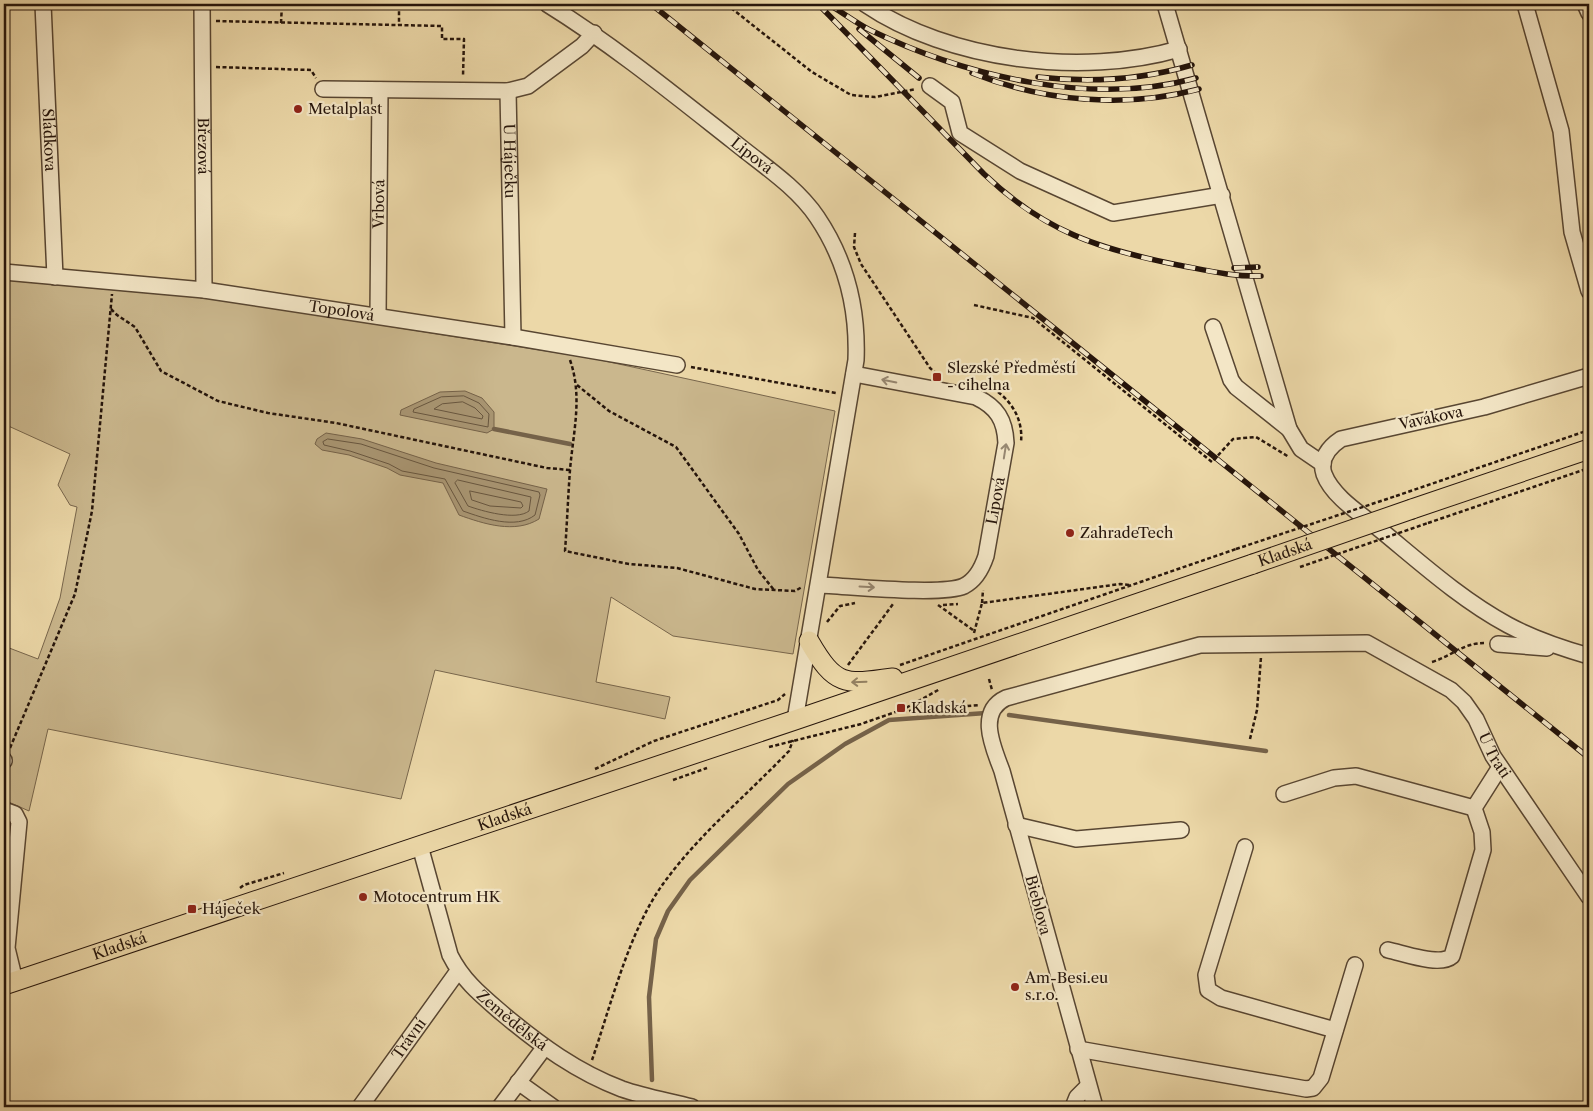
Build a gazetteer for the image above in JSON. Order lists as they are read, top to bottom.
{
  "streets": {
    "main road": ["Kladská"],
    "street": [
      "Sládkova",
      "Březová",
      "Lipová",
      "U Háječku",
      "Vrbová",
      "Topolová",
      "Vavákova",
      "U Trati",
      "Bieblova",
      "Zemědělská",
      "Trávní"
    ]
  },
  "crossings": [
    ["Sládkova", "Topolová"],
    ["Březová", "Topolová"],
    ["Lipová", "Kladská"],
    ["U Háječku", "Topolová"],
    ["Vrbová", "Topolová"],
    ["Kladská", "Zemědělská"],
    ["Zemědělská", "Trávní"]
  ],
  "places": {
    "other": [
      "Metalplast",
      "ZahradeTech",
      "Motocentrum HK",
      "Am-Besi.eu s.r.o."
    ],
    "transit": ["Slezské Předměstí - cihelna", "Kladská", "Háječek"]
  }
}
